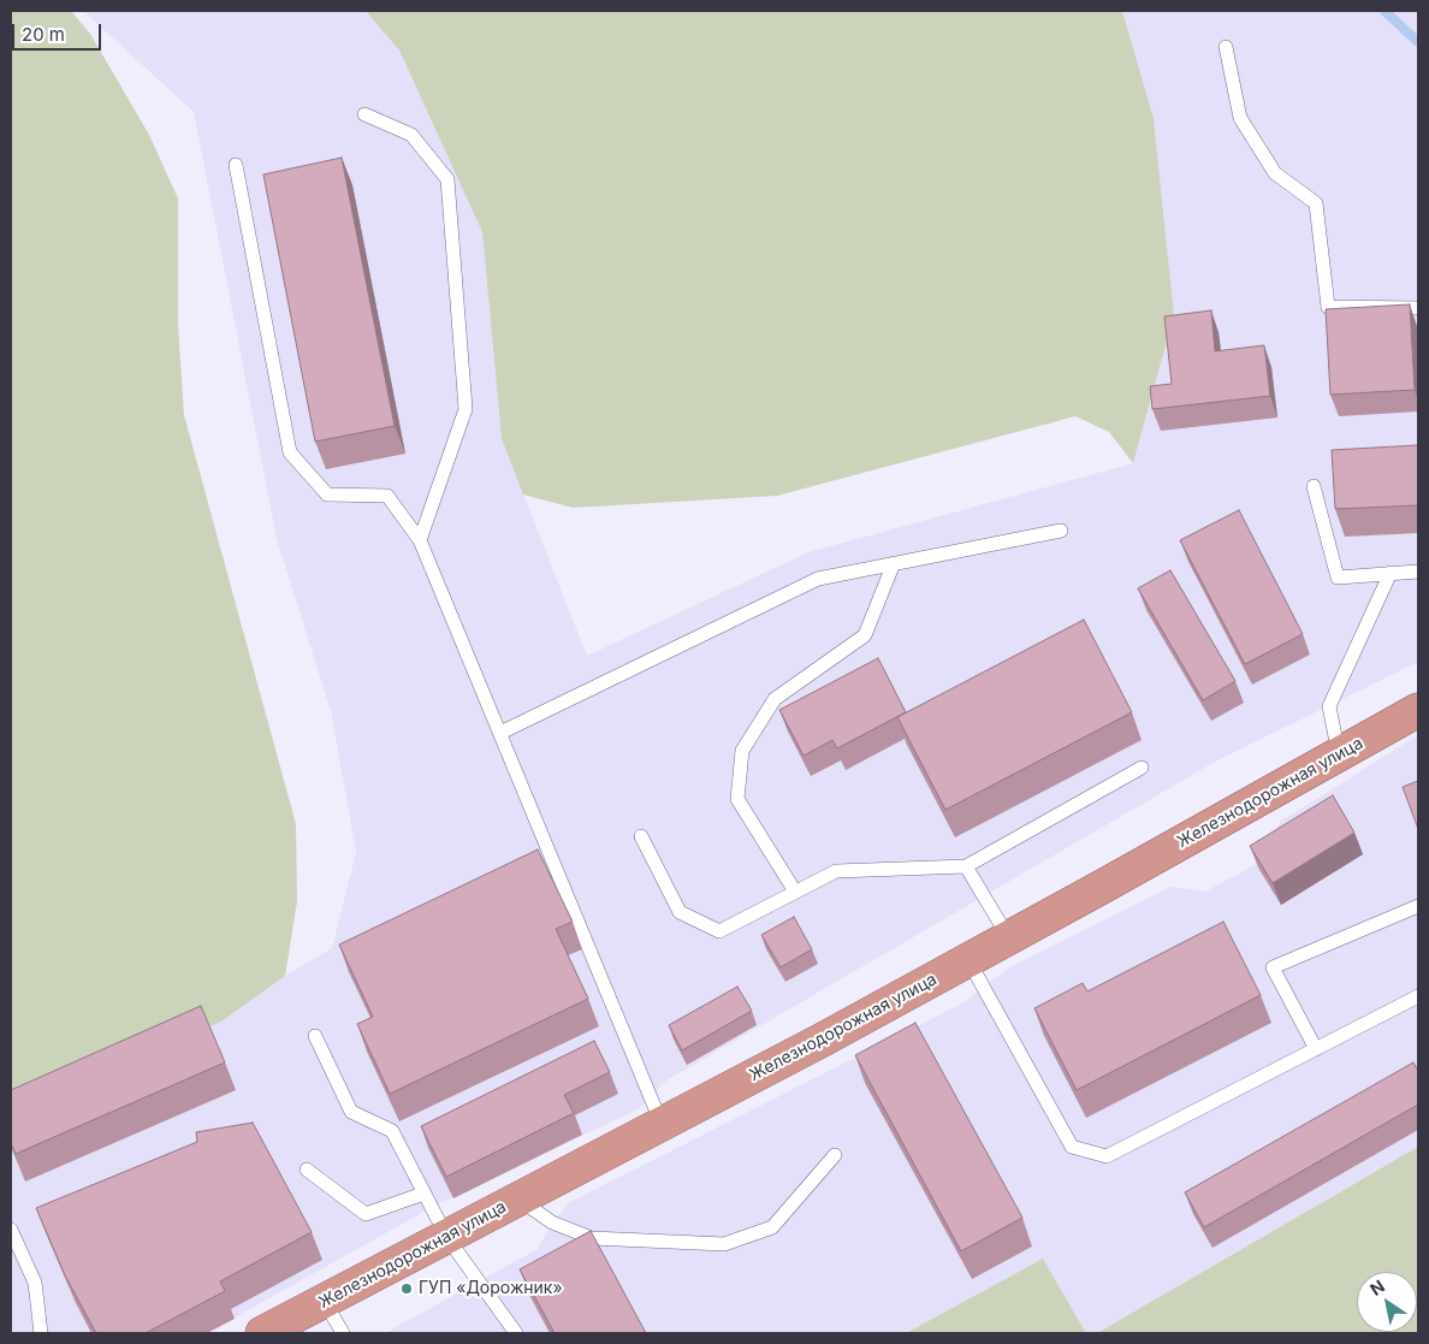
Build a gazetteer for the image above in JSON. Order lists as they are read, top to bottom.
{
  "streets": {
    "highway": ["Железнодорожная улица"]
  },
  "places": ["ГУП «Дорожник»"],
  "scale_bar": "20 m",
  "north": "top left"
}
